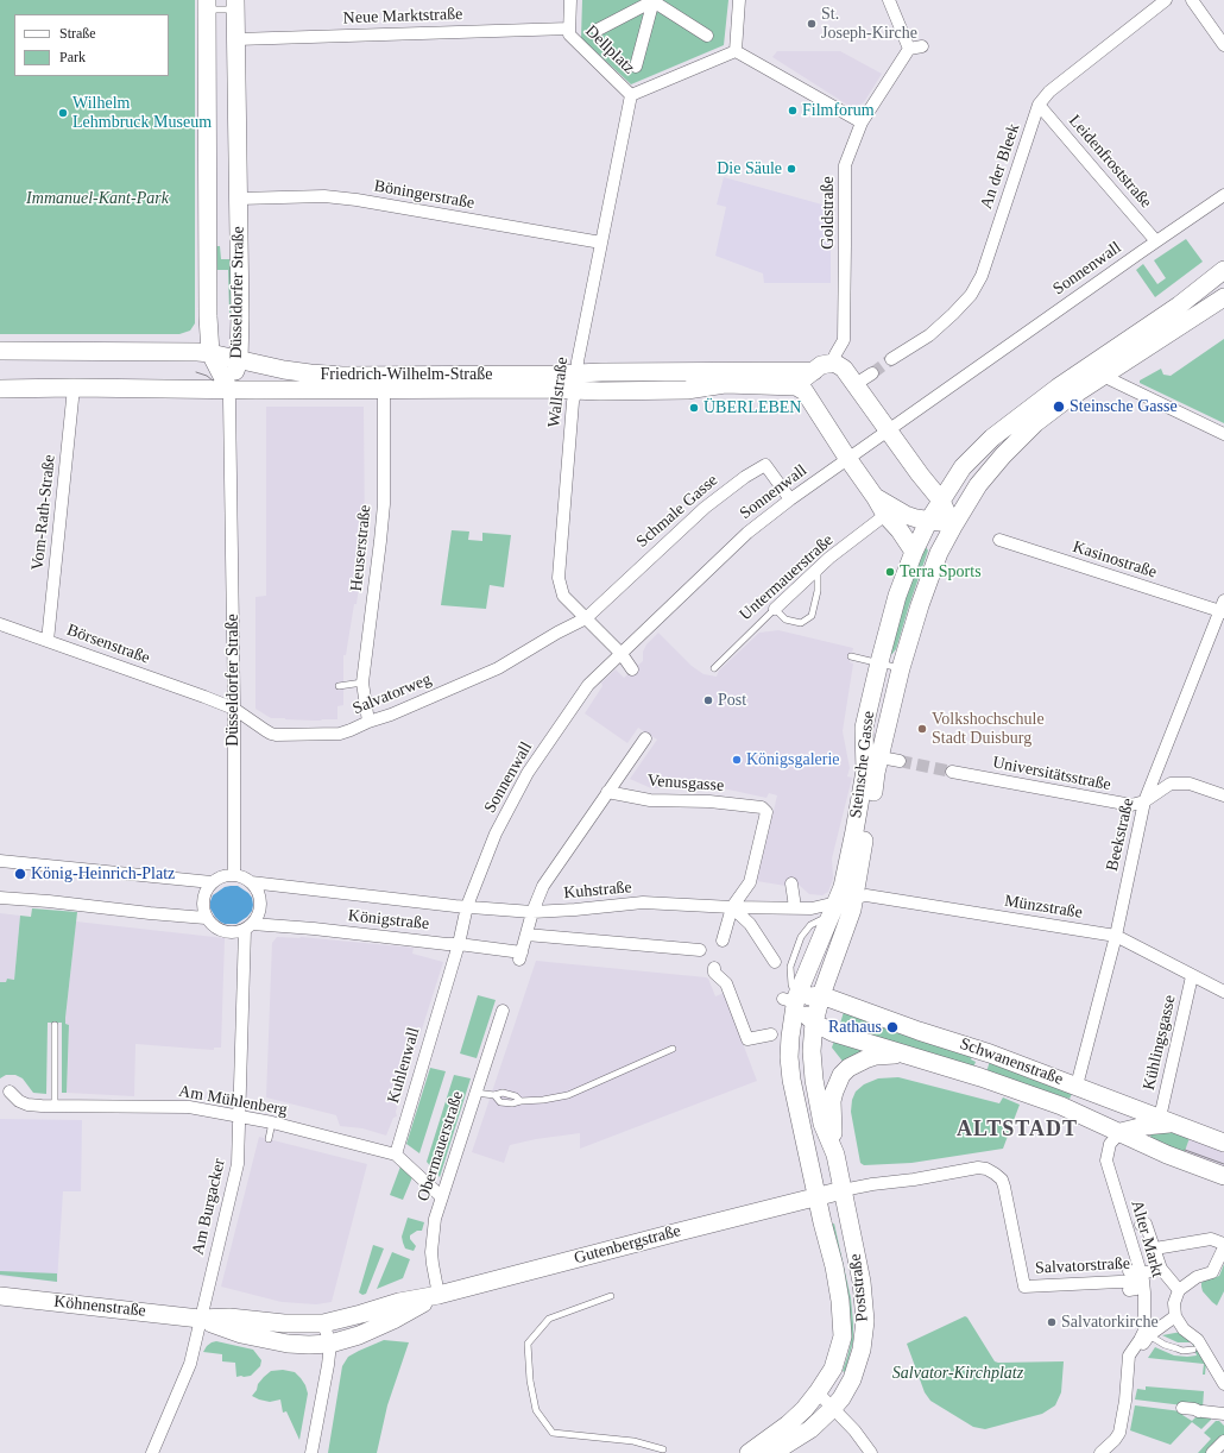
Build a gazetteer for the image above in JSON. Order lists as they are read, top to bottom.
{
  "streets": {
    "main road": [
      "Düsseldorfer Straße",
      "Friedrich-Wilhelm-Straße",
      "Steinsche Gasse",
      "Schwanenstraße",
      "Gutenbergstraße",
      "Poststraße",
      "Köhnenstraße"
    ],
    "street": [
      "Neue Marktstraße",
      "Dellplatz",
      "Leidenfroststraße",
      "An der Bleek",
      "Böningerstraße",
      "Goldstraße",
      "Sonnenwall",
      "Wallstraße",
      "Schmale Gasse",
      "Vom-Rath-Straße",
      "Heuserstraße",
      "Kasinostraße",
      "Untermauerstraße",
      "Börsenstraße",
      "Salvatorweg",
      "Universitätsstraße",
      "Venusgasse",
      "Beekstraße",
      "Kuhstraße",
      "Münzstraße",
      "Königstraße",
      "Kühlingsgasse",
      "Kuhlenwall",
      "Am Mühlenberg",
      "Obermauerstraße",
      "Am Burgacker",
      "Alter Markt",
      "Salvatorstraße"
    ]
  },
  "crossings": [
    ["Neue Marktstraße", "Dellplatz"],
    ["Neue Marktstraße", "Düsseldorfer Straße"],
    ["Dellplatz", "Wallstraße"],
    ["Leidenfroststraße", "An der Bleek"],
    ["Leidenfroststraße", "Sonnenwall"],
    ["Böningerstraße", "Düsseldorfer Straße"],
    ["Böningerstraße", "Wallstraße"],
    ["Goldstraße", "Friedrich-Wilhelm-Straße"],
    ["Sonnenwall", "Wallstraße"],
    ["Sonnenwall", "Schmale Gasse"],
    ["Sonnenwall", "Kuhstraße"],
    ["Sonnenwall", "Königstraße"],
    ["Sonnenwall", "Kuhlenwall"],
    ["Düsseldorfer Straße", "Friedrich-Wilhelm-Straße"],
    ["Düsseldorfer Straße", "Salvatorweg"],
    ["Düsseldorfer Straße", "Königstraße"],
    ["Düsseldorfer Straße", "Am Burgacker"],
    ["Friedrich-Wilhelm-Straße", "Wallstraße"],
    ["Friedrich-Wilhelm-Straße", "Vom-Rath-Straße"],
    ["Friedrich-Wilhelm-Straße", "Heuserstraße"],
    ["Wallstraße", "Schmale Gasse"],
    ["Wallstraße", "Salvatorweg"],
    ["Schmale Gasse", "Salvatorweg"],
    ["Vom-Rath-Straße", "Börsenstraße"],
    ["Heuserstraße", "Salvatorweg"],
    ["Kasinostraße", "Beekstraße"],
    ["Börsenstraße", "Salvatorweg"],
    ["Steinsche Gasse", "Kuhstraße"],
    ["Steinsche Gasse", "Münzstraße"],
    ["Steinsche Gasse", "Schwanenstraße"],
    ["Steinsche Gasse", "Poststraße"],
    ["Universitätsstraße", "Beekstraße"],
    ["Venusgasse", "Kuhstraße"],
    ["Beekstraße", "Münzstraße"],
    ["Beekstraße", "Schwanenstraße"],
    ["Kuhstraße", "Münzstraße"],
    ["Kuhstraße", "Königstraße"],
    ["Münzstraße", "Kühlingsgasse"],
    ["Königstraße", "Kuhlenwall"],
    ["Königstraße", "Am Burgacker"],
    ["Kühlingsgasse", "Schwanenstraße"],
    ["Schwanenstraße", "Alter Markt"],
    ["Schwanenstraße", "Poststraße"],
    ["Kuhlenwall", "Am Mühlenberg"],
    ["Am Mühlenberg", "Am Burgacker"],
    ["Obermauerstraße", "Gutenbergstraße"],
    ["Am Burgacker", "Köhnenstraße"],
    ["Alter Markt", "Salvatorstraße"],
    ["Gutenbergstraße", "Poststraße"],
    ["Gutenbergstraße", "Köhnenstraße"],
    ["Salvatorstraße", "Poststraße"]
  ],
  "districts": ["ALTSTADT"],
  "parks": ["Immanuel-Kant-Park", "Salvator-Kirchplatz"],
  "places": [
    "St. Joseph-Kirche",
    "Filmforum",
    "Wilhelm Lehmbruck Museum",
    "Die Säule",
    "Steinsche Gasse",
    "ÜBERLEBEN",
    "Terra Sports",
    "Post",
    "Volkshochschule Stadt Duisburg",
    "Königsgalerie",
    "König-Heinrich-Platz",
    "Rathaus",
    "Salvatorkirche"
  ],
  "legend": ["Straße", "Park"]
}
